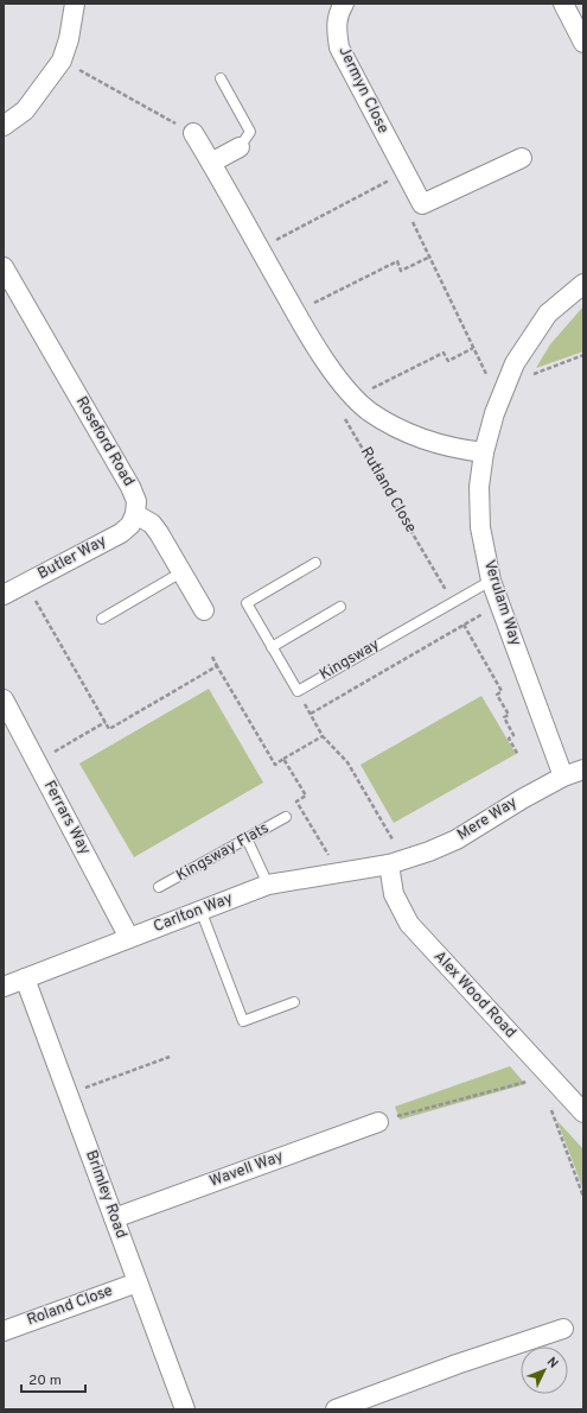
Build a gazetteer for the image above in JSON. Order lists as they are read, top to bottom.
{
  "streets": {
    "street": [
      "Jermyn Close",
      "Roseford Road",
      "Butler Way",
      "Verulam Way",
      "Ferrars Way",
      "Mere Way",
      "Carlton Way",
      "Alex Wood Road",
      "Wavell Way",
      "Brimley Road",
      "Roland Close"
    ],
    "lane": ["Kingsway", "Kingsway Flats"],
    "path": ["Rutland Close"]
  },
  "crossings": [
    ["Roseford Road", "Butler Way"],
    ["Rutland Close", "Kingsway"],
    ["Verulam Way", "Kingsway"],
    ["Verulam Way", "Mere Way"],
    ["Ferrars Way", "Carlton Way"],
    ["Mere Way", "Carlton Way"],
    ["Mere Way", "Alex Wood Road"],
    ["Carlton Way", "Alex Wood Road"],
    ["Carlton Way", "Brimley Road"],
    ["Wavell Way", "Brimley Road"],
    ["Brimley Road", "Roland Close"]
  ],
  "scale_bar": "20 m",
  "north": "top right"
}
